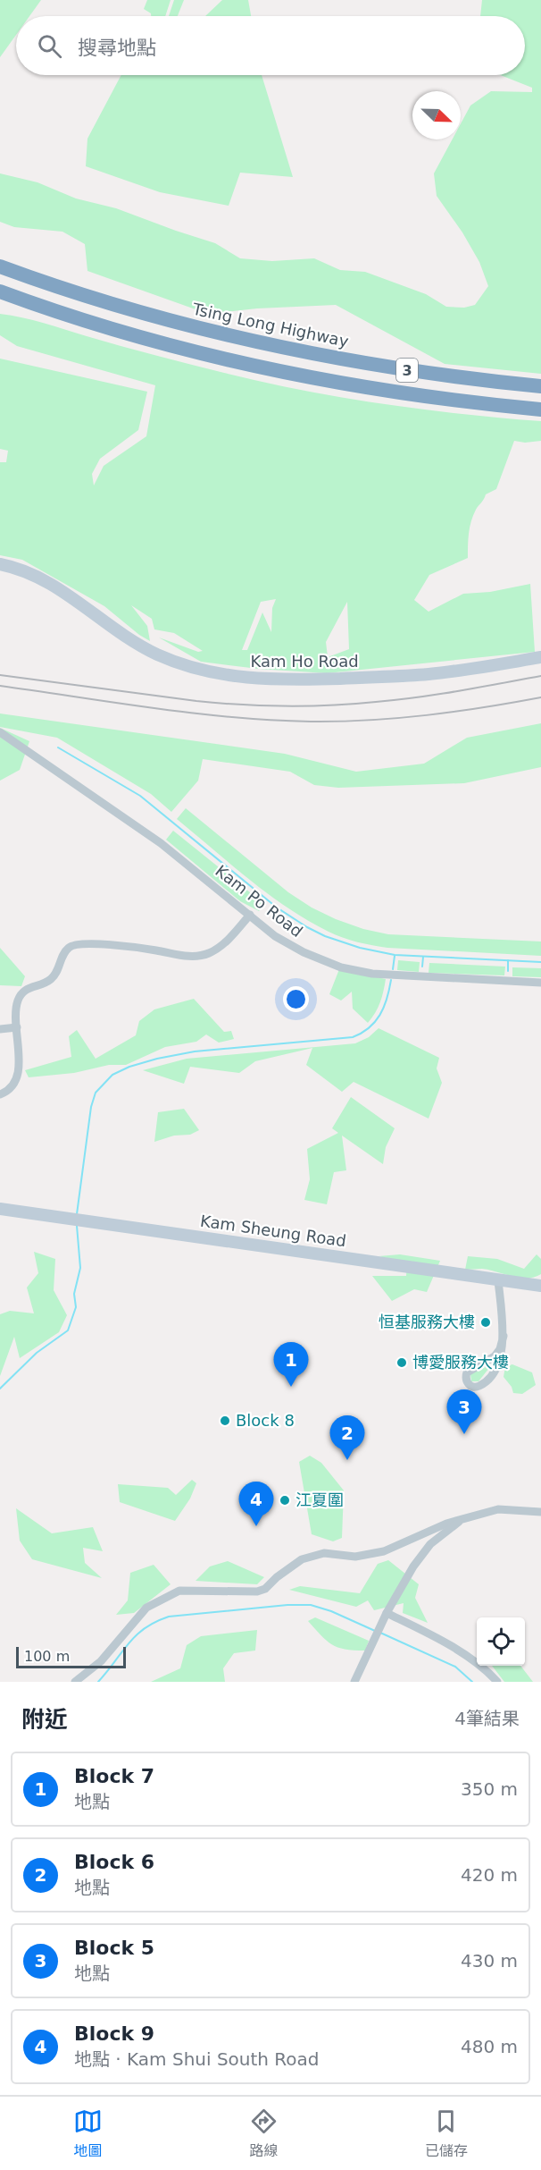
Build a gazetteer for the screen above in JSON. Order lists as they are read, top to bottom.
{
  "streets": {
    "highway": ["Tsing Long Highway", "3"],
    "main road": ["Kam Ho Road", "Kam Sheung Road"],
    "street": ["Kam Po Road"]
  },
  "places": [
    "恒基服務大樓",
    "博愛服務大樓",
    "Block 8",
    "江夏圍"
  ],
  "scale_bar": "100 m",
  "north": "bottom right",
  "page": {
    "search": "搜尋地點",
    "pins": [
      "1",
      "3",
      "2",
      "4"
    ],
    "scale": "100 m",
    "heading": ["附近", "4筆結果"],
    "list": [
      {
        "mark": "1",
        "name": "Block 7",
        "note": "地點",
        "value": "350 m"
      },
      {
        "mark": "2",
        "name": "Block 6",
        "note": "地點",
        "value": "420 m"
      },
      {
        "mark": "3",
        "name": "Block 5",
        "note": "地點",
        "value": "430 m"
      },
      {
        "mark": "4",
        "name": "Block 9",
        "note": "地點 · Kam Shui South Road",
        "value": "480 m"
      }
    ],
    "nav": ["地圖", "路線", "已儲存"]
  }
}
